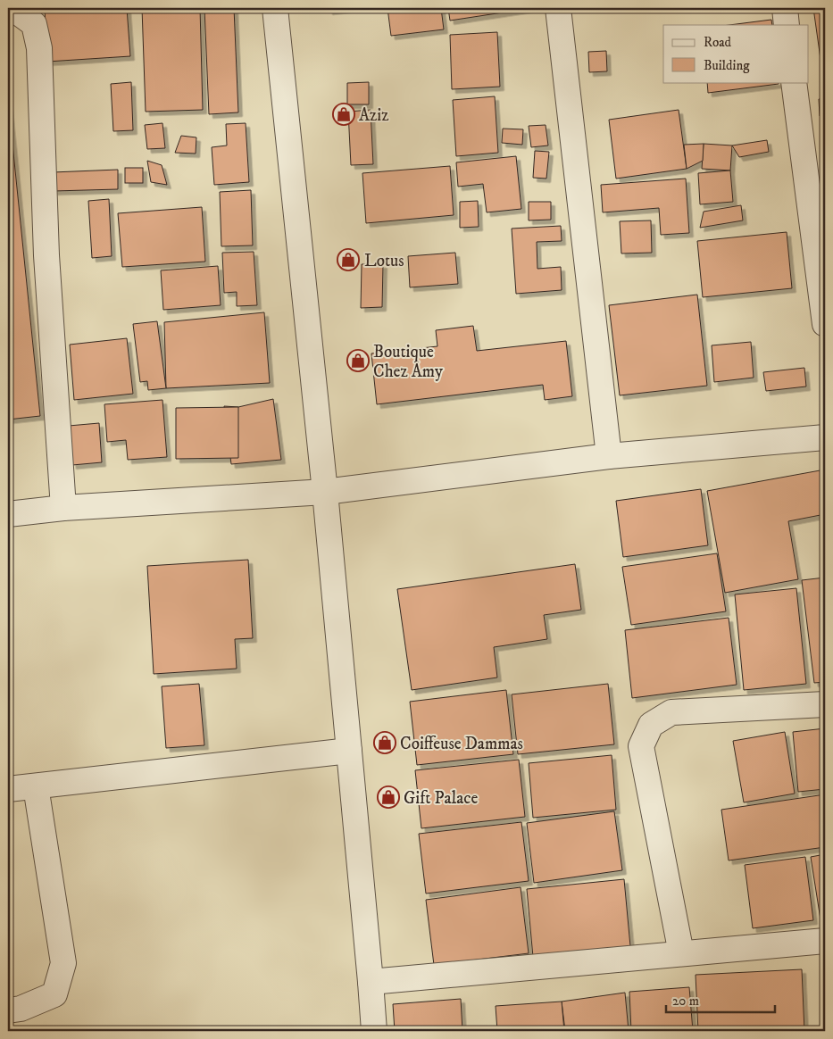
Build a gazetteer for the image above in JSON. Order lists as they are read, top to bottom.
{
  "places": {
    "shop": [
      "Aziz",
      "Lotus",
      "Boutique Chez Amy",
      "Coiffeuse Dammas",
      "Gift Palace"
    ]
  },
  "legend": ["Road", "Building"],
  "scale_bar": "20 m"
}
